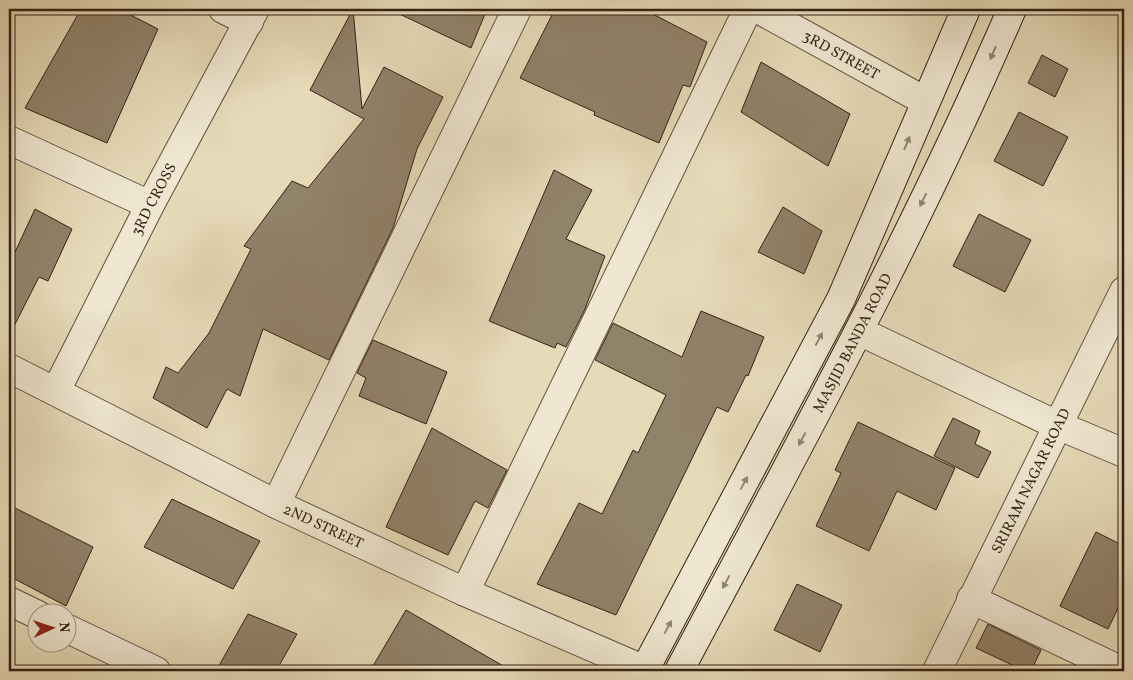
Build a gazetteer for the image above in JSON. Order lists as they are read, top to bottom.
{
  "streets": {
    "street": [
      "3RD STREET",
      "3RD CROSS",
      "MASJID BANDA ROAD",
      "SRIRAM NAGAR ROAD",
      "2ND STREET"
    ]
  },
  "crossings": [
    ["3RD STREET", "MASJID BANDA ROAD"],
    ["3RD CROSS", "2ND STREET"],
    ["MASJID BANDA ROAD", "2ND STREET"]
  ],
  "north": "right"
}
